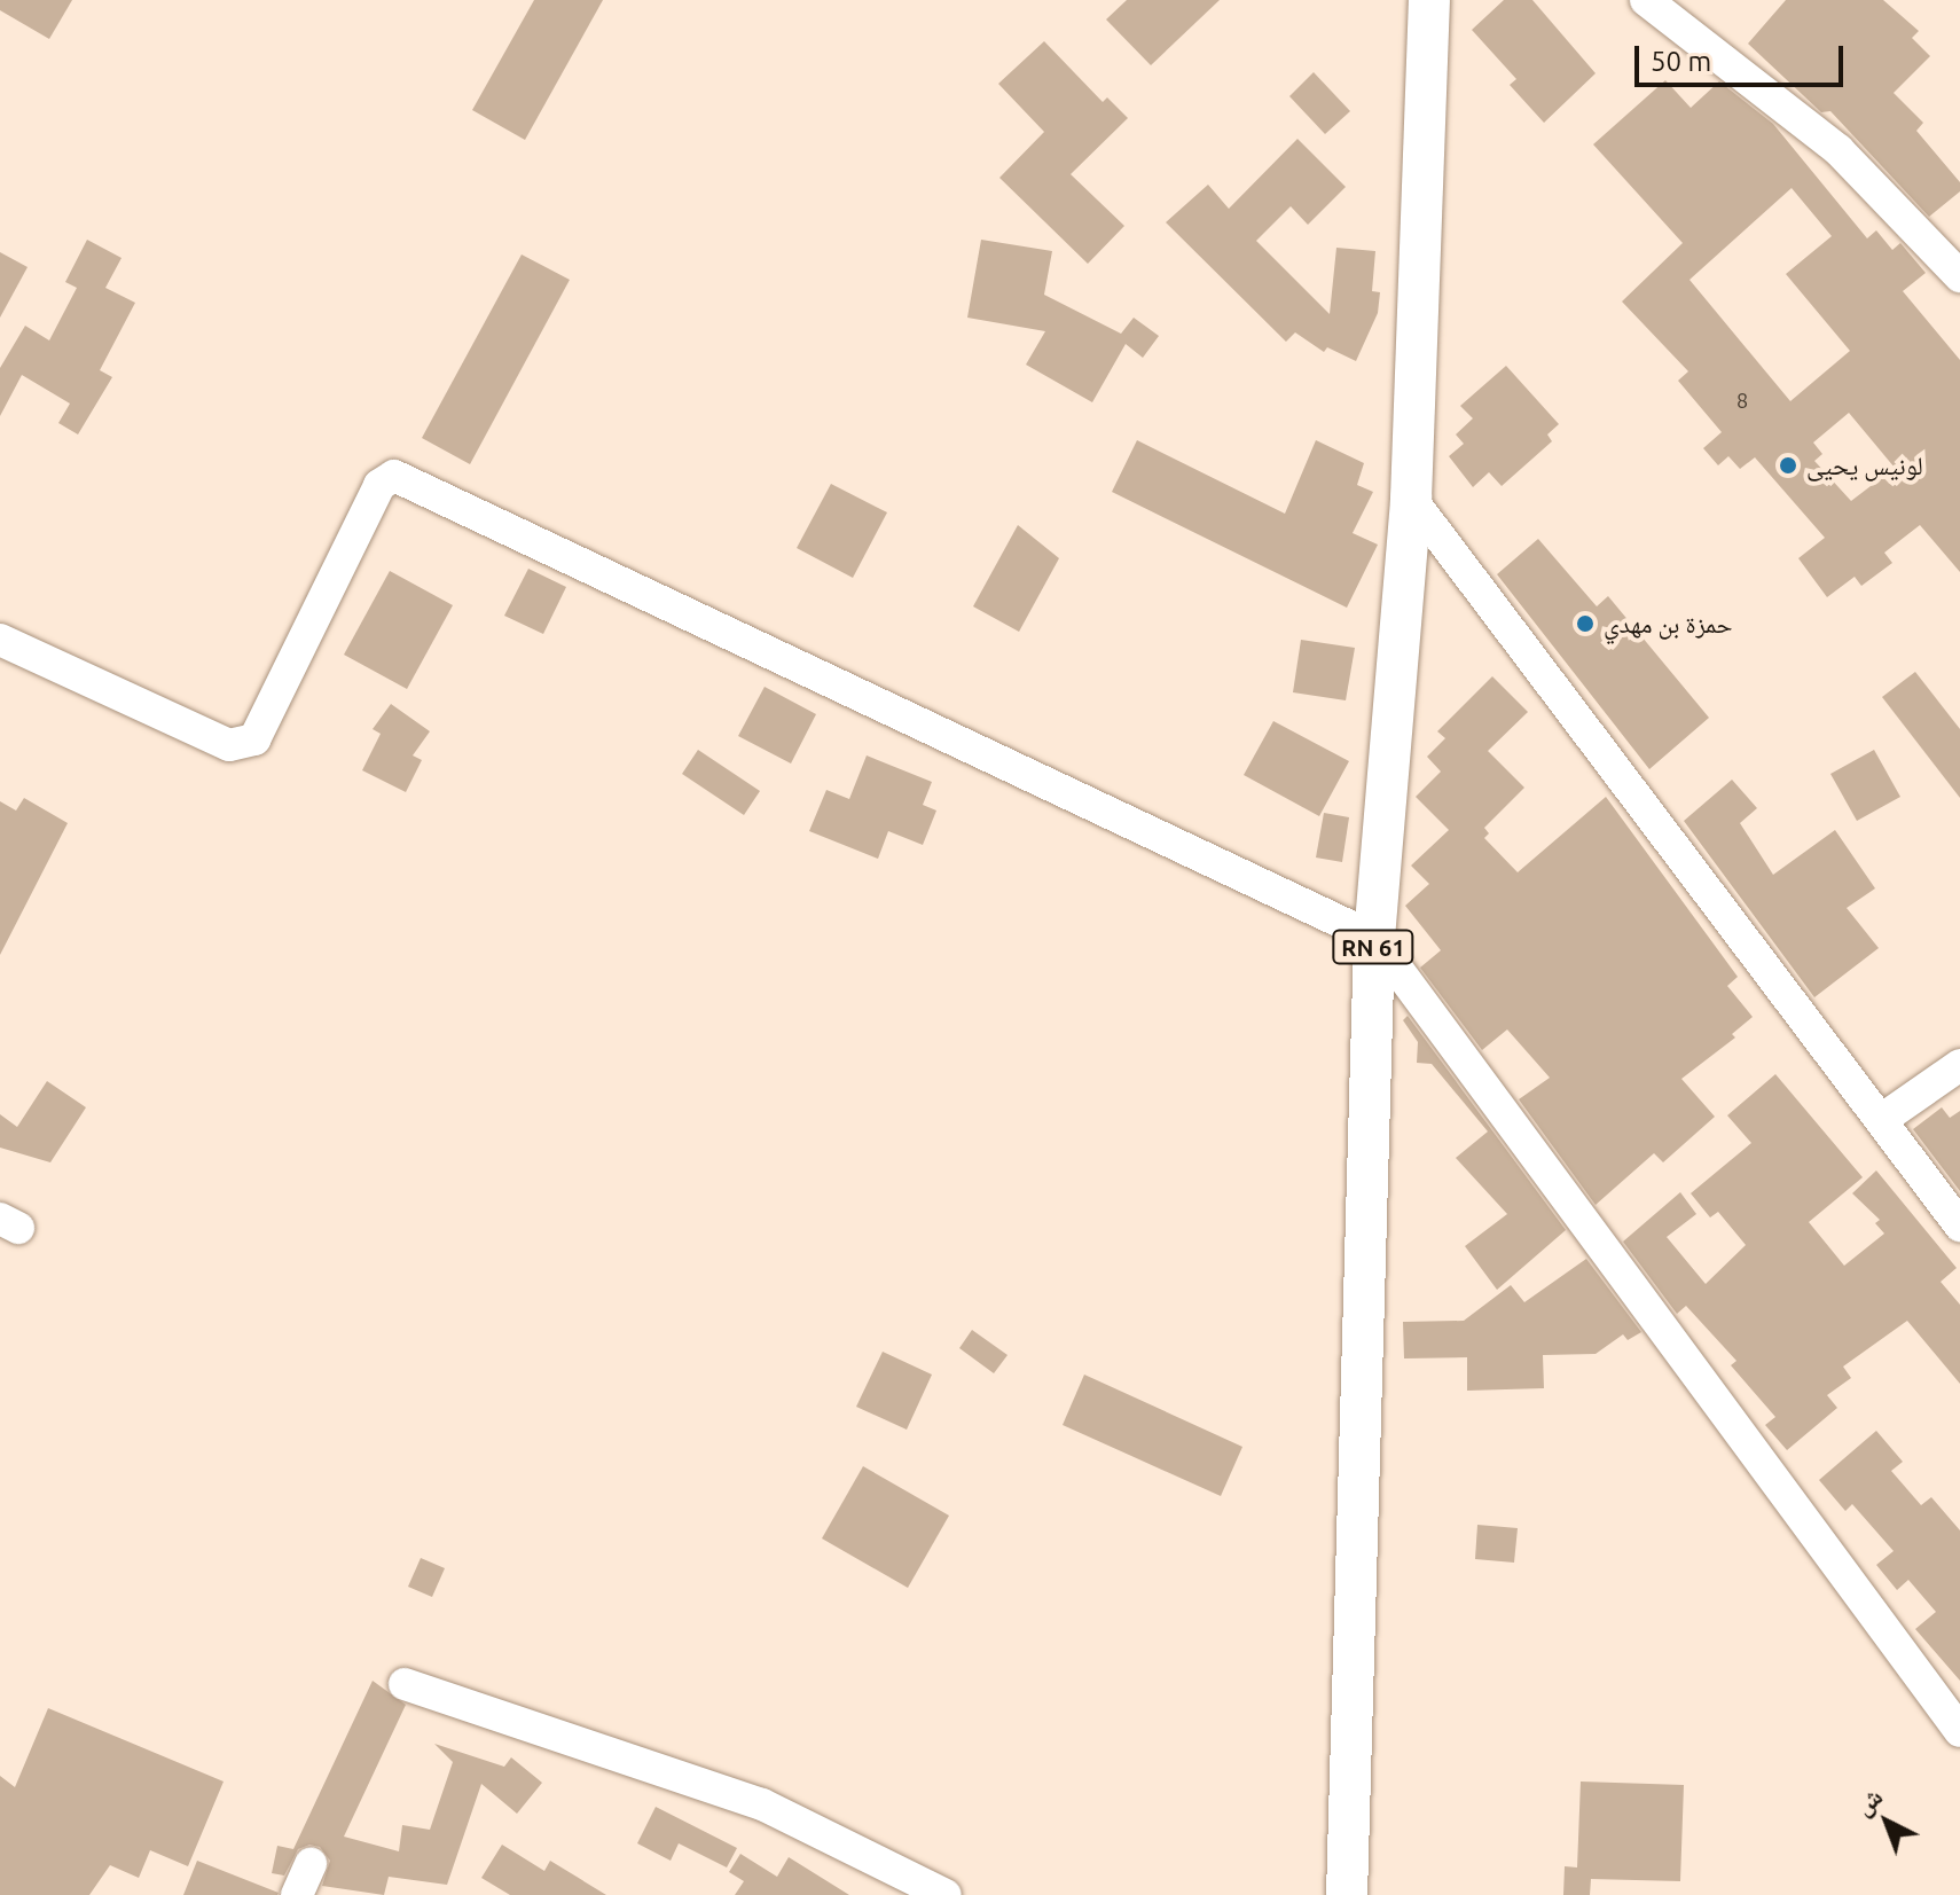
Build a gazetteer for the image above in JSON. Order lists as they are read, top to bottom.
{
  "streets": {
    "main road": ["RN 61"]
  },
  "places": ["لونيس يحيى", "حمزة بن مهدي"],
  "house_numbers": ["8"],
  "scale_bar": "50 m",
  "north": "top left"
}
